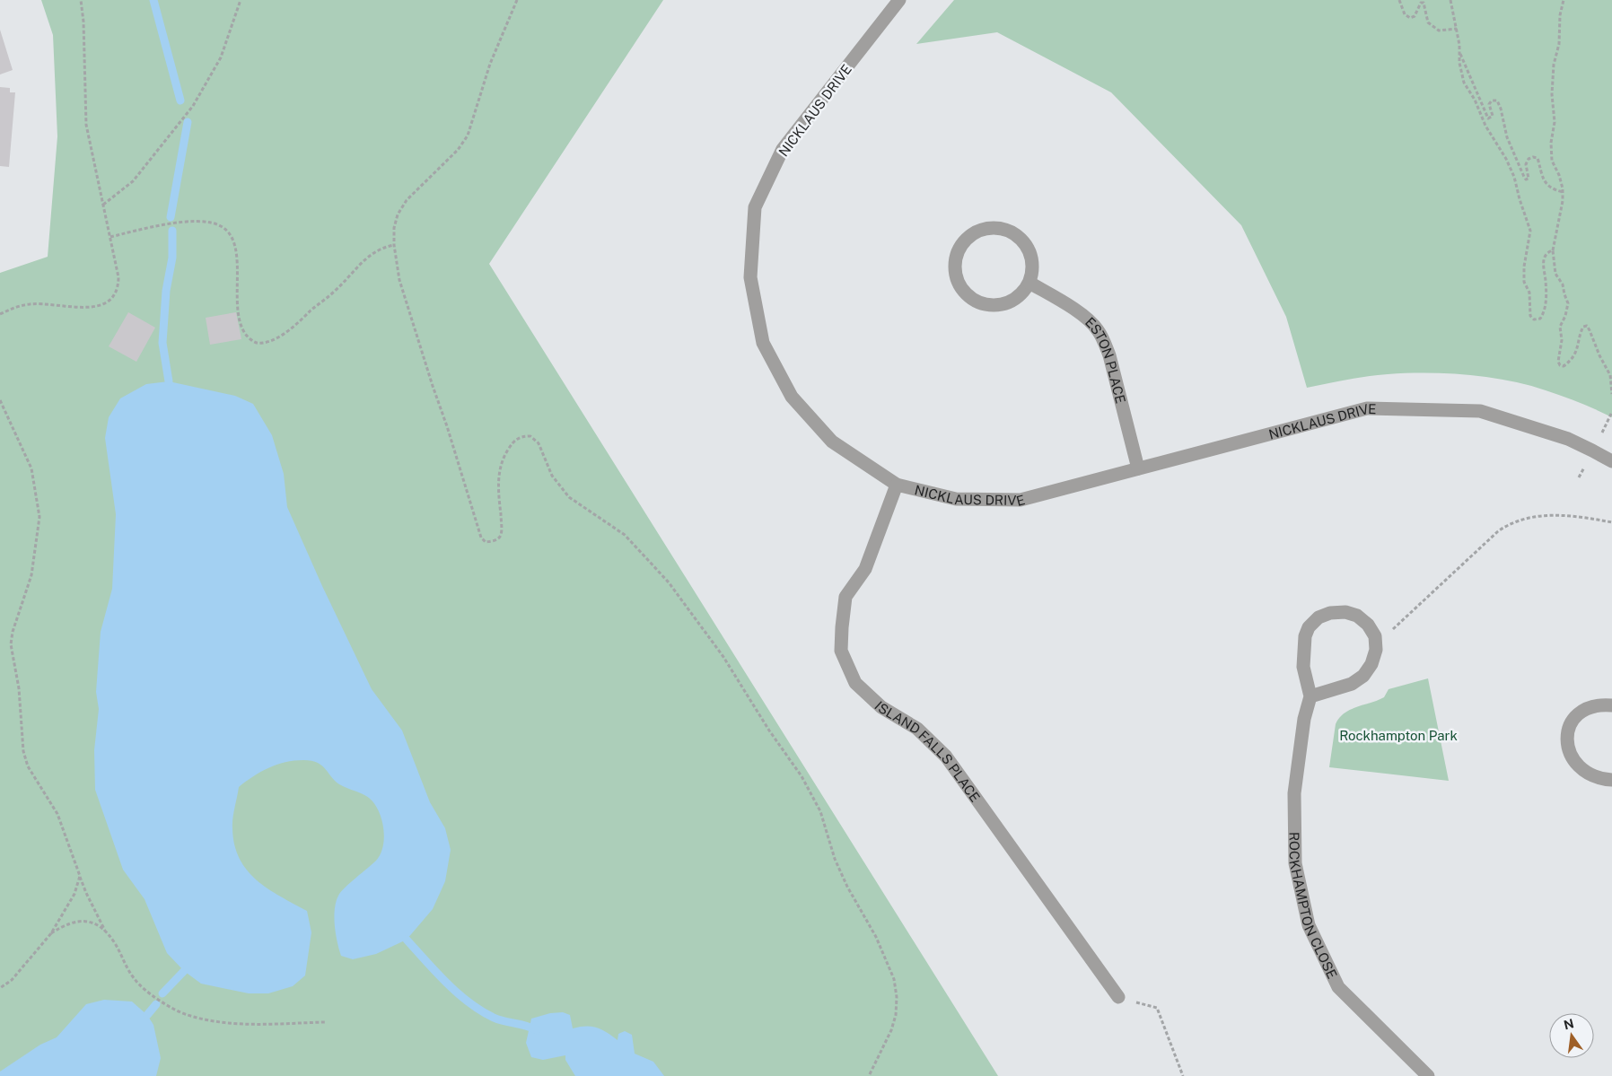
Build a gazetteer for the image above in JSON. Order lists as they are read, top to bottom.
{
  "streets": {
    "street": [
      "NICKLAUS DRIVE",
      "ESTON PLACE",
      "ISLAND FALLS PLACE",
      "ROCKHAMPTON CLOSE"
    ]
  },
  "crossings": [
    ["NICKLAUS DRIVE", "ESTON PLACE"],
    ["NICKLAUS DRIVE", "ISLAND FALLS PLACE"]
  ],
  "parks": ["Rockhampton Park"],
  "north": "top"
}
